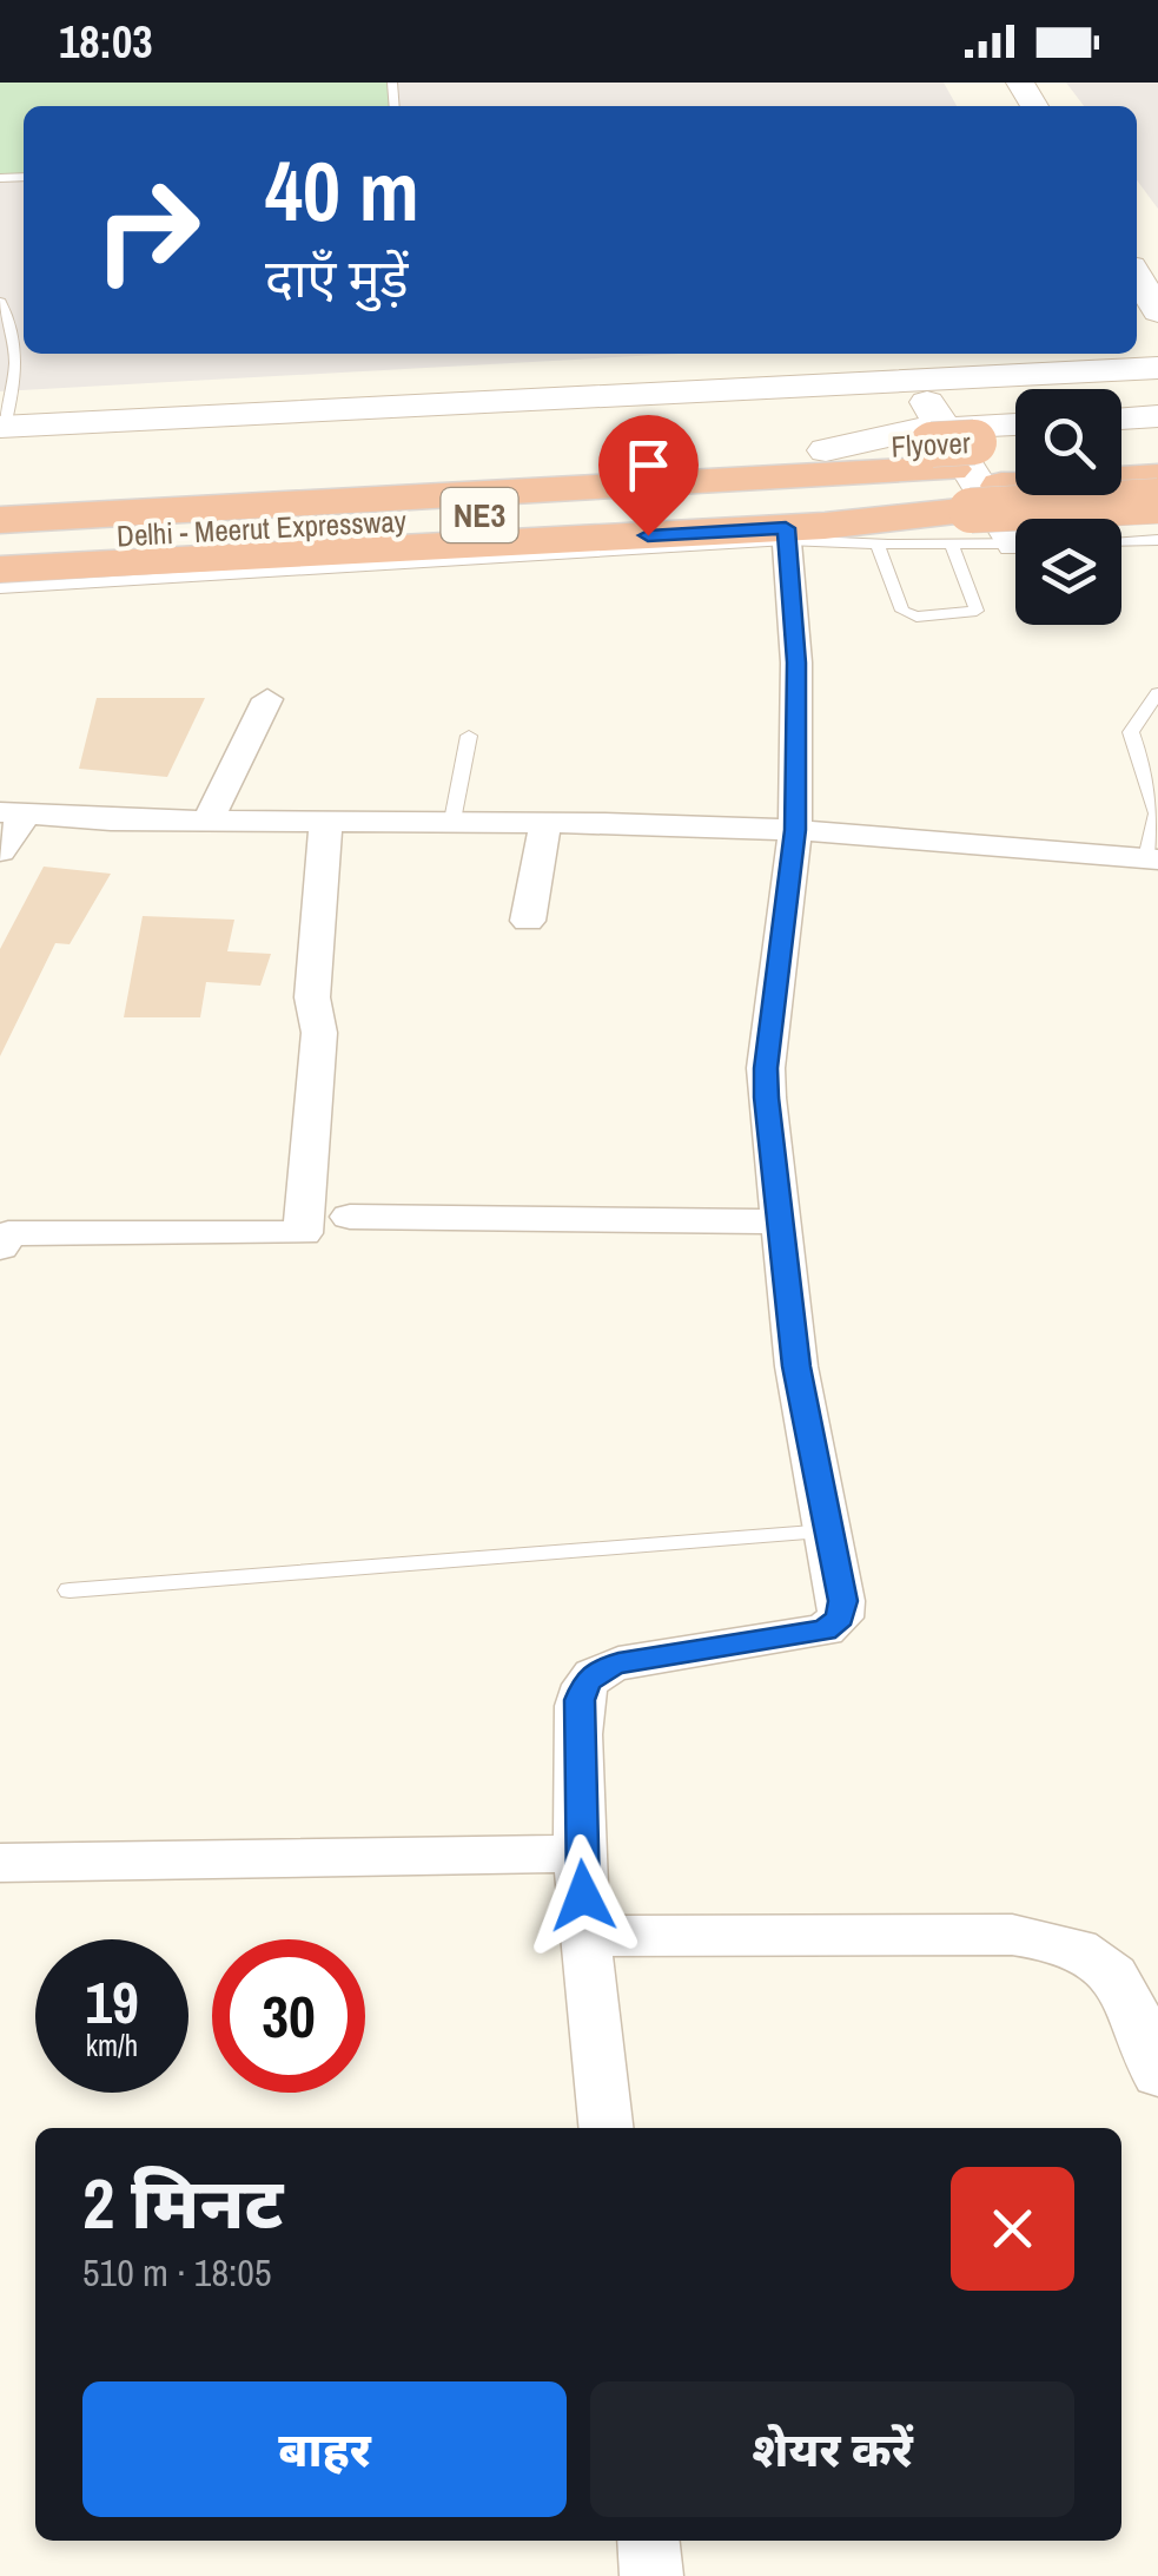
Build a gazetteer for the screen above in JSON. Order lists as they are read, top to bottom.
{
  "streets": {
    "highway": ["Flyover", "NE3", "Delhi - Meerut Expressway"]
  },
  "crossings": [
    ["Flyover", "Delhi - Meerut Expressway"]
  ],
  "page": {
    "status": "18:03",
    "turn": ["40 m", "दाएँ मुड़ें"],
    "speed": "19 km/h",
    "limit": "30",
    "heading": ["2 मिनट", "510 m · 18:05"],
    "buttons": ["बाहर", "शेयर करें"]
  }
}
